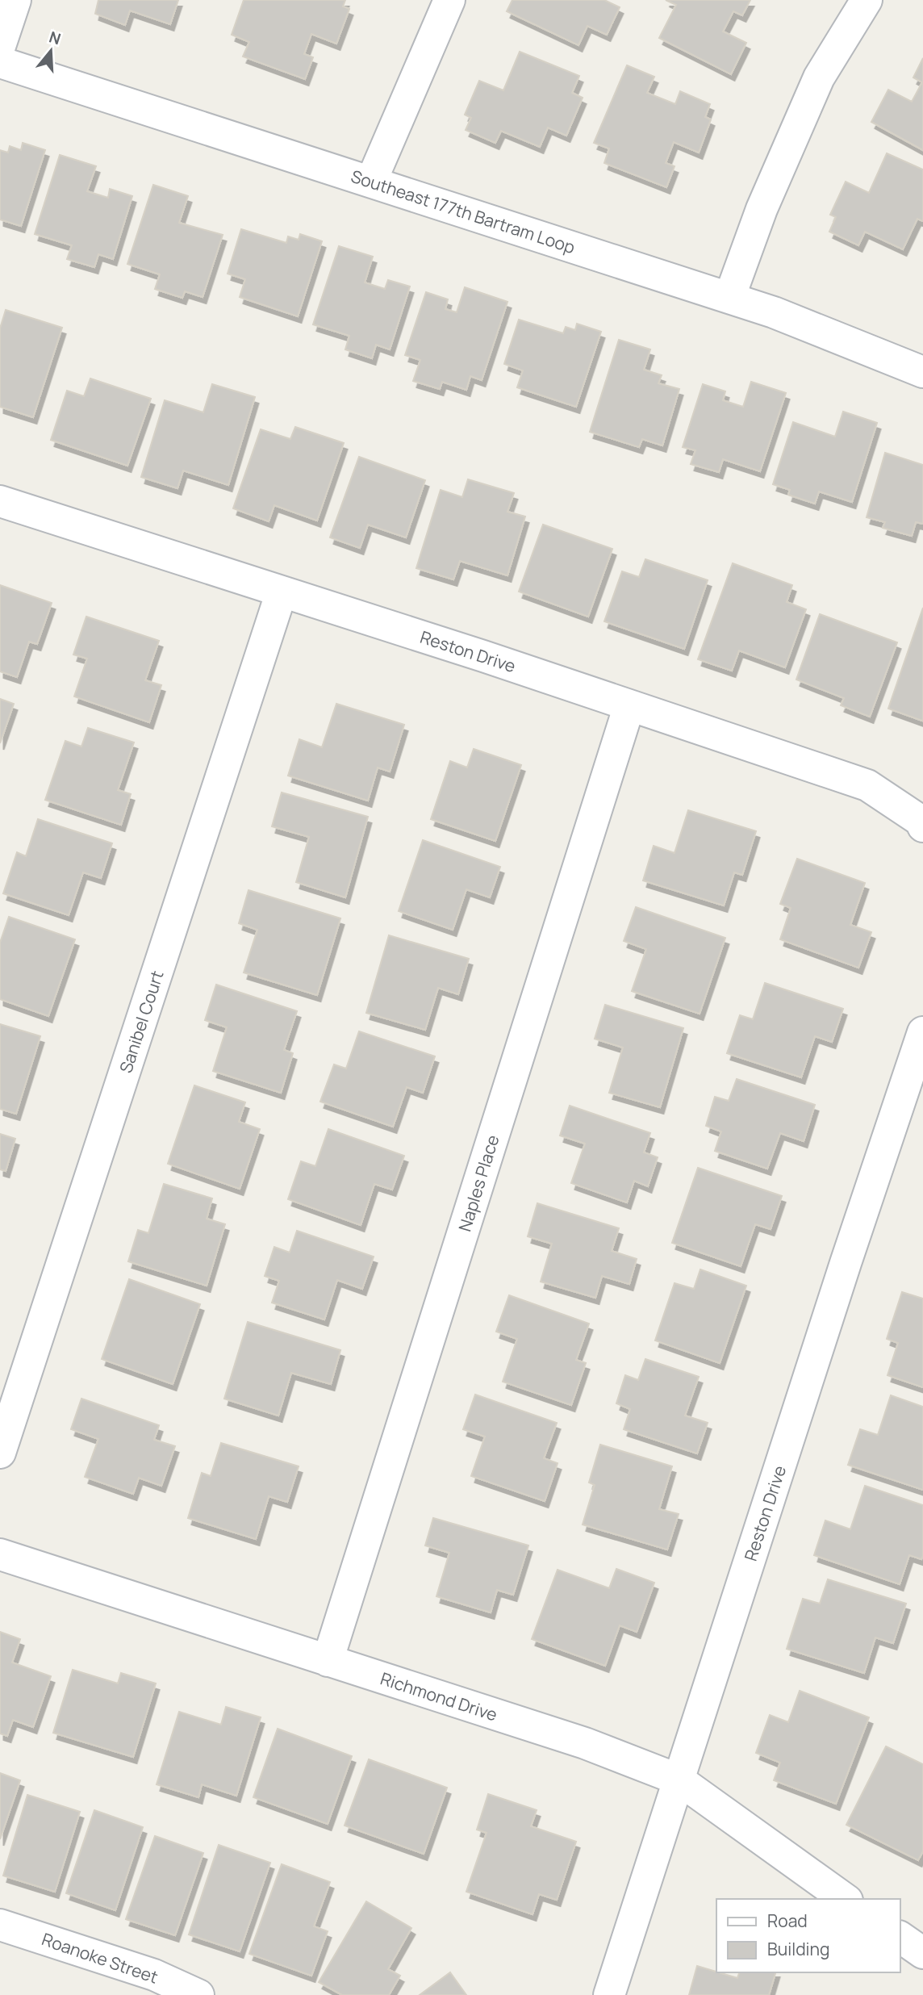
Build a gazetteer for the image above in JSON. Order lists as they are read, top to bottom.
{
  "streets": {
    "street": [
      "Southeast 177th Bartram Loop",
      "Reston Drive",
      "Sanibel Court",
      "Naples Place",
      "Richmond Drive",
      "Roanoke Street"
    ]
  },
  "crossings": [
    ["Reston Drive", "Sanibel Court"],
    ["Reston Drive", "Naples Place"],
    ["Reston Drive", "Richmond Drive"],
    ["Naples Place", "Richmond Drive"]
  ],
  "legend": ["Road", "Building"],
  "north": "top"
}
